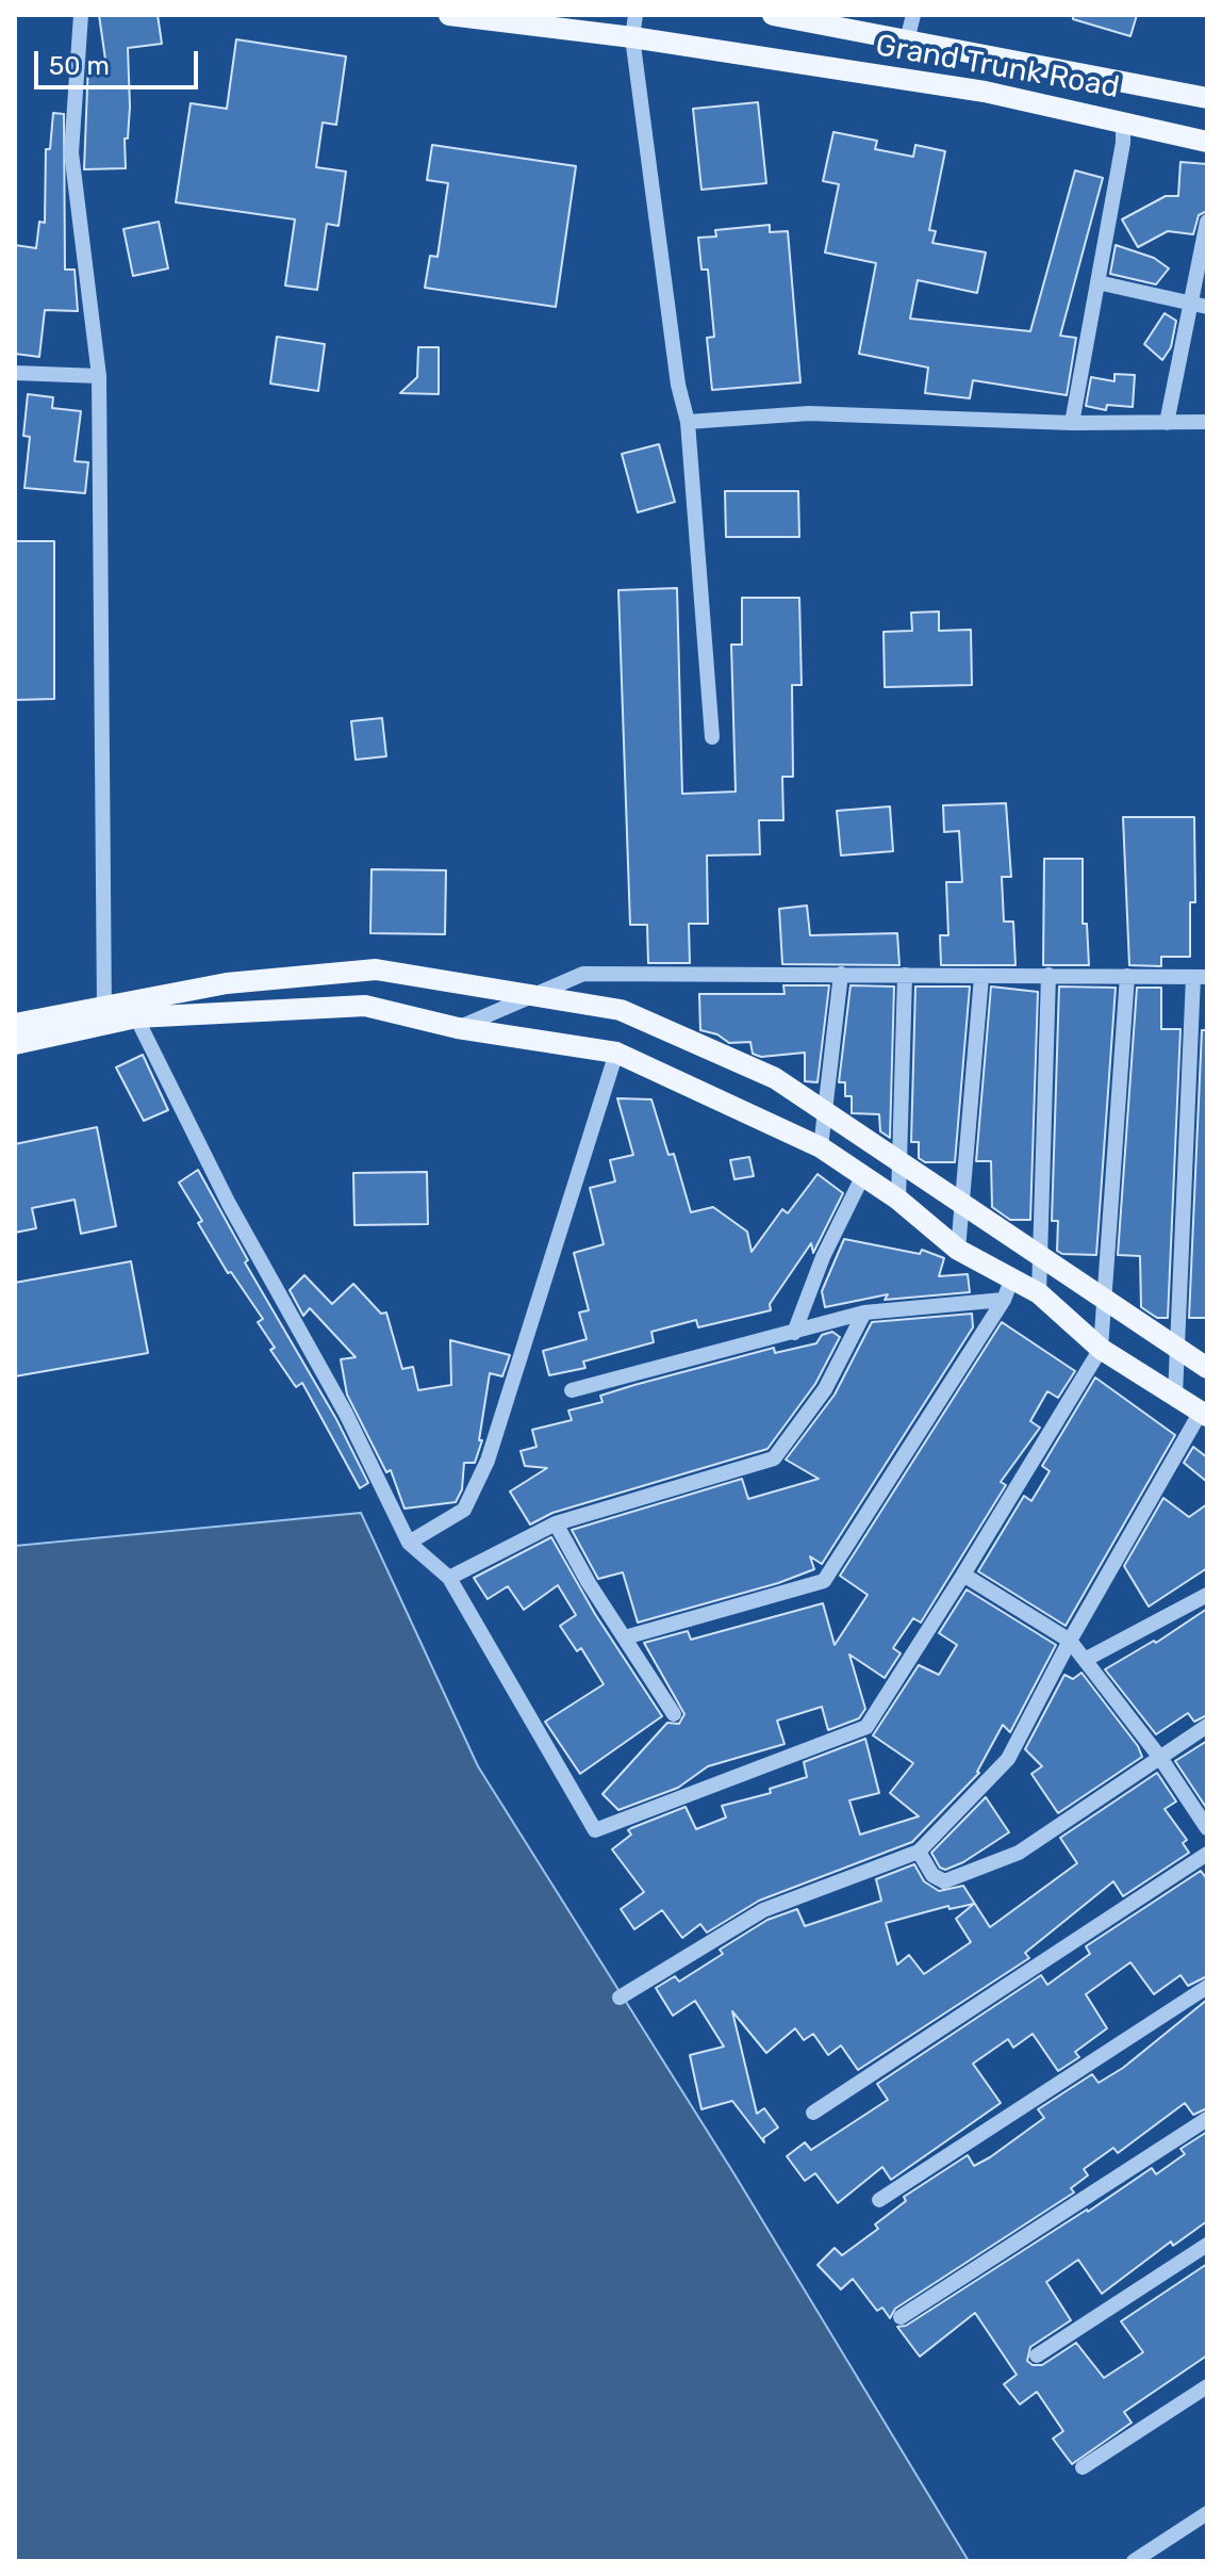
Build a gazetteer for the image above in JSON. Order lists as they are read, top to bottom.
{
  "streets": {
    "main road": ["Grand Trunk Road"]
  },
  "scale_bar": "50 m"
}
